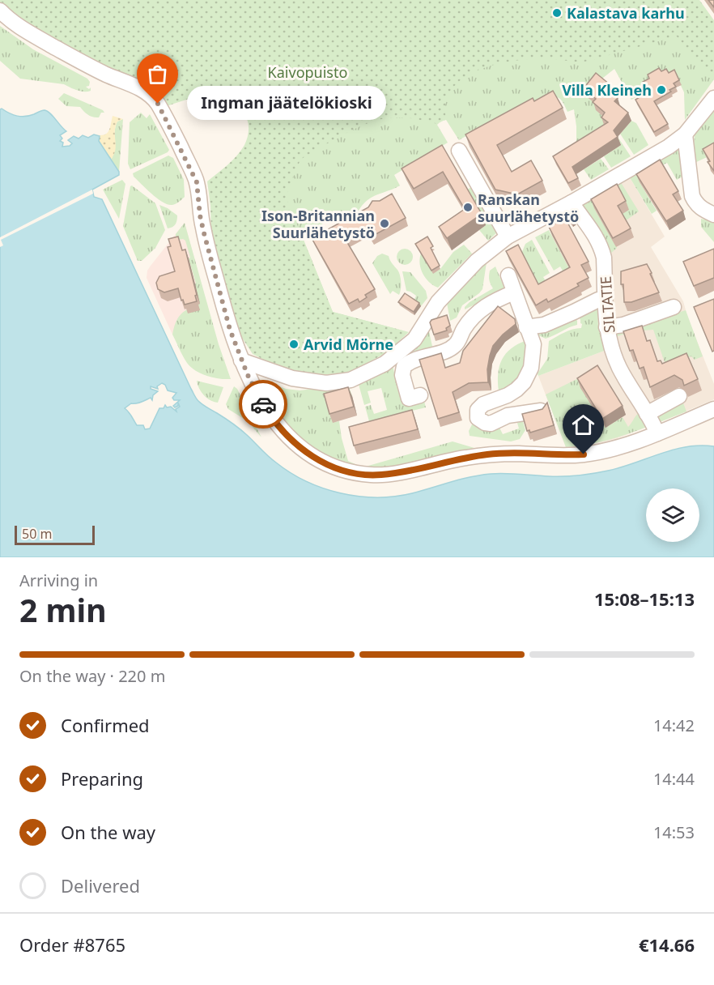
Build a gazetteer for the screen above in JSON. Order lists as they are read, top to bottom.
{
  "streets": {
    "street": ["SILTATIE"]
  },
  "parks": ["Kaivopuisto"],
  "places": [
    "Kalastava karhu",
    "Villa Kleineh",
    "Ingman jäätelökioski",
    "Ranskan suurlähetystö",
    "Ison-Britannian Suurlähetystö",
    "Arvid Mörne"
  ],
  "scale_bar": "50 m",
  "page": {
    "bubble": "Ingman jäätelökioski",
    "scale": "50 m",
    "heading": ["2 min", "Arriving in", "15:08–15:13"],
    "panel": ["Order #8765", "€14.66"],
    "bar": "On the way · 220 m",
    "list": [
      ["Confirmed", "14:42"],
      ["Preparing", "14:44"],
      ["On the way", "14:53"],
      "Delivered"
    ]
  }
}
